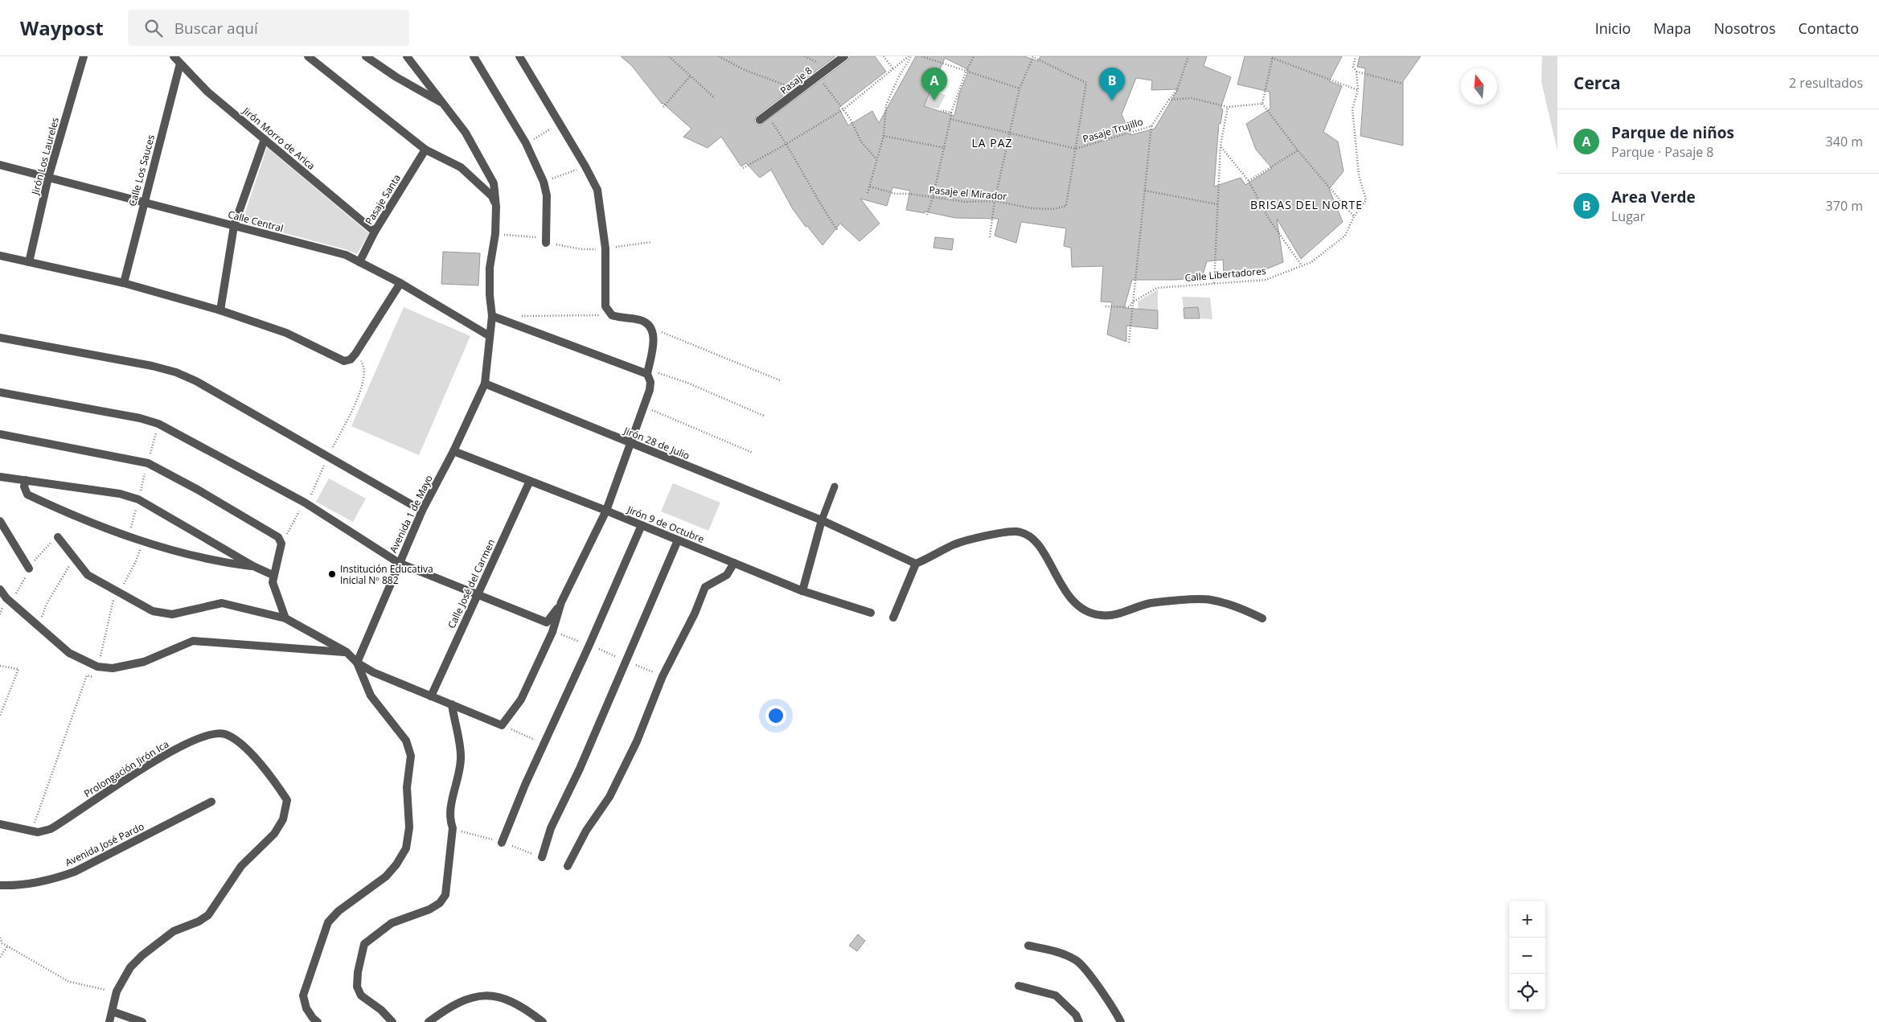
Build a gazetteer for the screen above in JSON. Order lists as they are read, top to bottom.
{
  "streets": {
    "street": [
      "Pasaje 8",
      "Jirón Morro de Arica",
      "Jirón Los Laureles",
      "Calle Los Sauces",
      "Pasaje Santa",
      "Calle Central",
      "Jirón 28 de Julio",
      "Avenida 1 de Mayo",
      "Jirón 9 de Octubre",
      "Calle José del Carmen",
      "Prolongación Jirón Ica",
      "Avenida José Pardo"
    ],
    "path": ["Pasaje Trujillo", "Pasaje el Mirador", "Calle Libertadores"]
  },
  "crossings": [
    ["Pasaje Trujillo", "Pasaje el Mirador"],
    ["Jirón Morro de Arica", "Calle Los Sauces"],
    ["Jirón Morro de Arica", "Pasaje Santa"],
    ["Jirón Los Laureles", "Calle Central"],
    ["Calle Los Sauces", "Calle Central"],
    ["Pasaje Santa", "Calle Central"],
    ["Calle Central", "Avenida 1 de Mayo"],
    ["Jirón 28 de Julio", "Avenida 1 de Mayo"],
    ["Avenida 1 de Mayo", "Jirón 9 de Octubre"],
    ["Jirón 9 de Octubre", "Calle José del Carmen"]
  ],
  "districts": ["LA PAZ", "BRISAS DEL NORTE"],
  "places": ["Institución Educativa Inicial Nº 882"],
  "north": "top",
  "page": {
    "header": "Waypost",
    "search": "Buscar aquí",
    "nav": [
      "Inicio",
      "Mapa",
      "Nosotros",
      "Contacto"
    ],
    "heading": ["Cerca", "2 resultados"],
    "pins": ["A", "B"],
    "list": [
      {
        "mark": "A",
        "name": "Parque de niños",
        "note": "Parque · Pasaje 8",
        "value": "340 m"
      },
      {
        "mark": "B",
        "name": "Area Verde",
        "note": "Lugar",
        "value": "370 m"
      }
    ],
    "map_buttons": ["+", "−"]
  }
}
